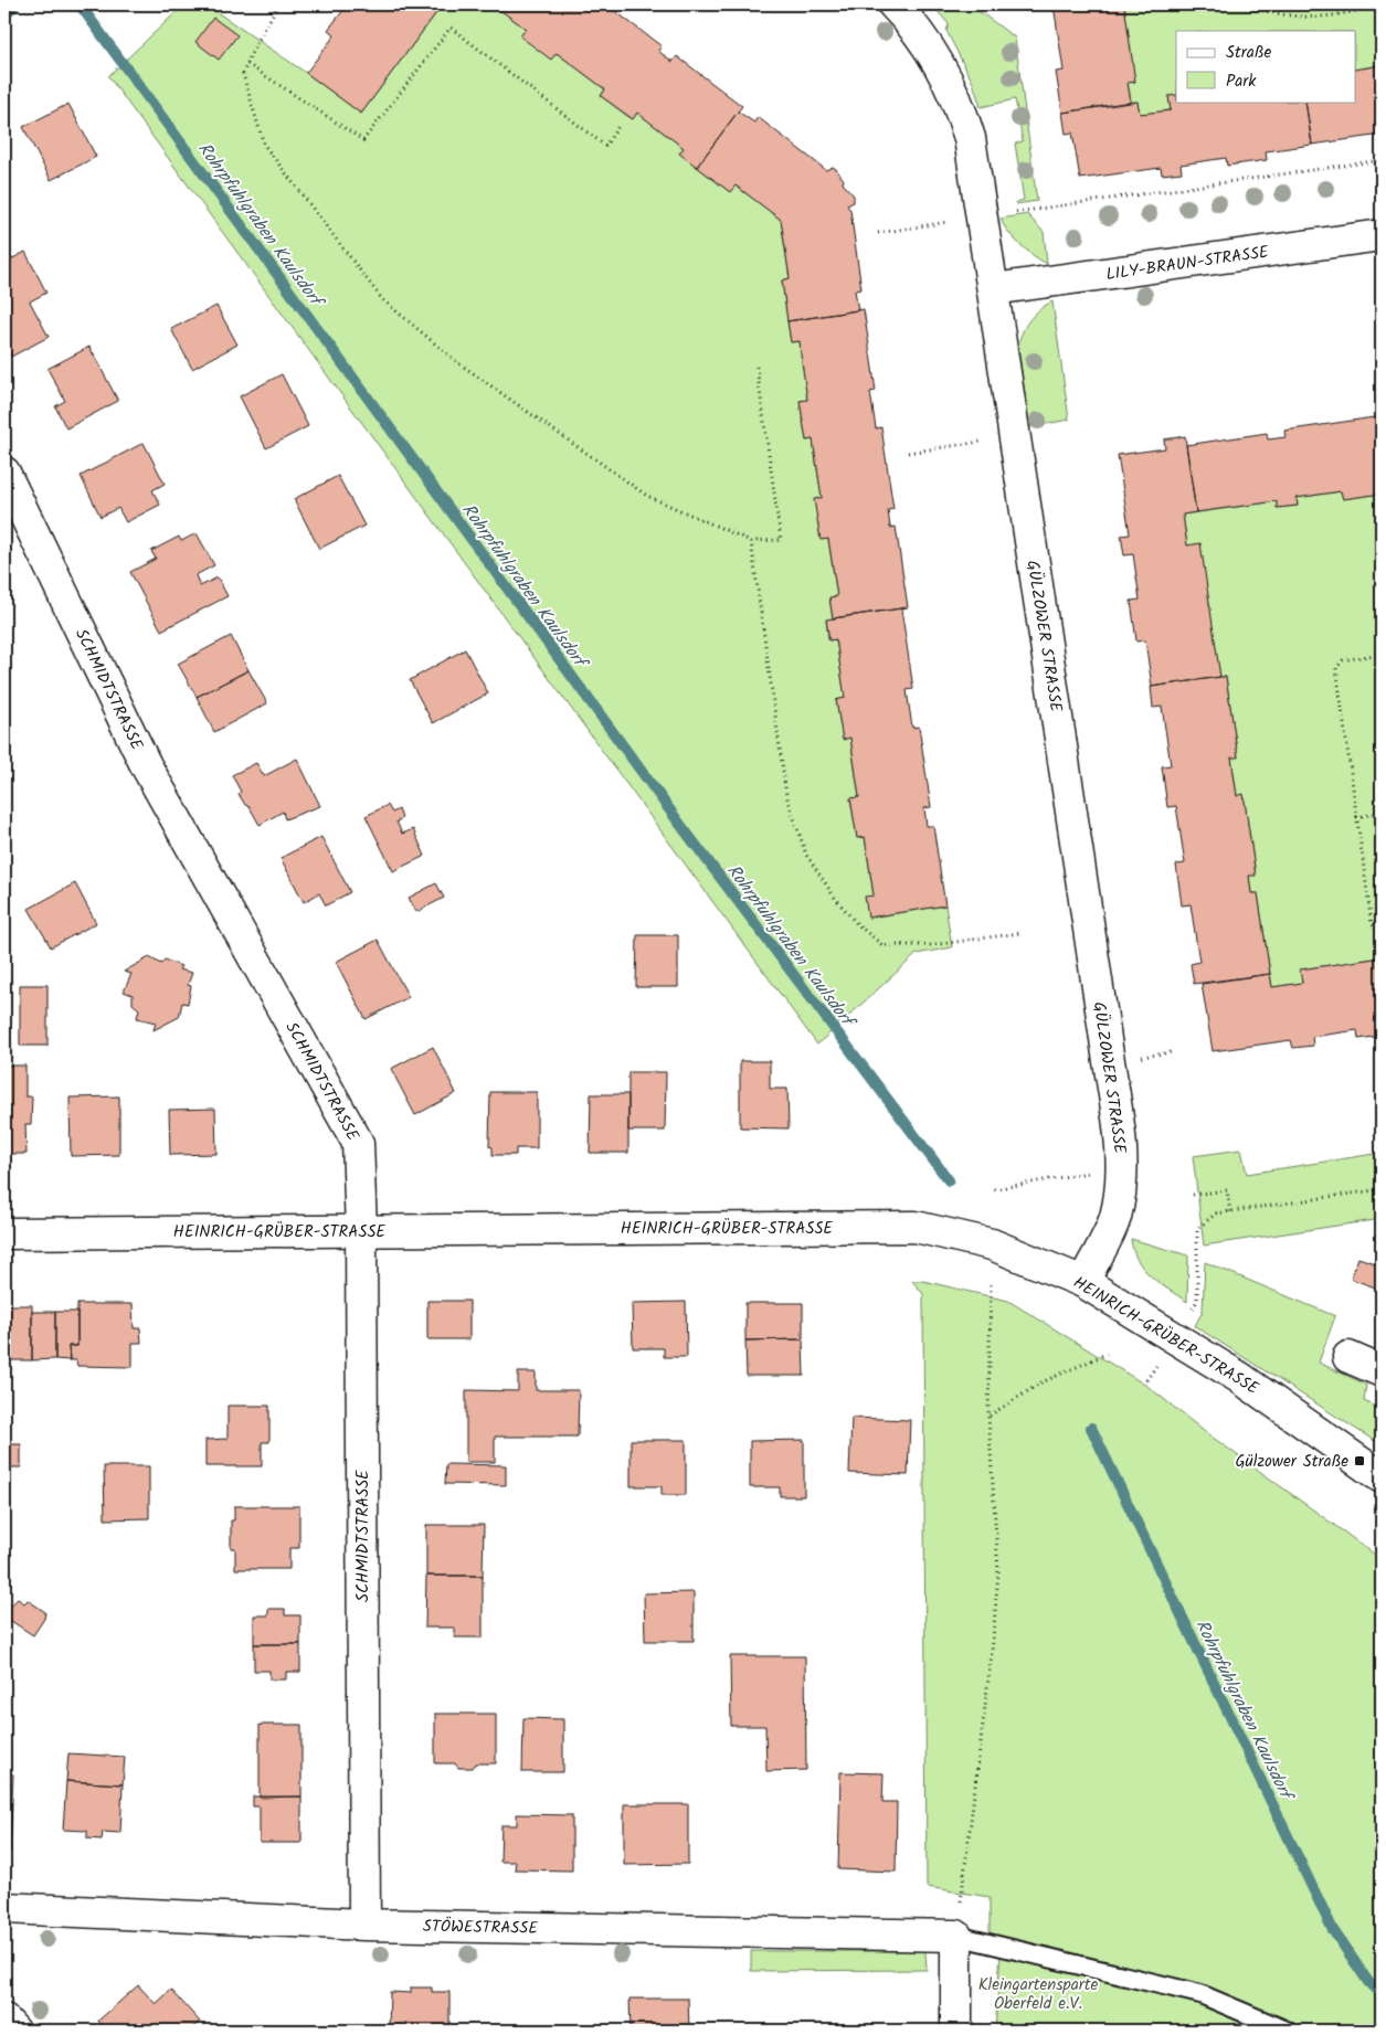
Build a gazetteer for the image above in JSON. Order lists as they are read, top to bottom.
{
  "streets": {
    "street": [
      "LILY-BRAUN-STRASSE",
      "GÜLZOWER STRASSE",
      "SCHMIDTSTRASSE",
      "HEINRICH-GRÜBER-STRASSE",
      "STÖWESTRASSE"
    ]
  },
  "crossings": [
    ["LILY-BRAUN-STRASSE", "GÜLZOWER STRASSE"],
    ["GÜLZOWER STRASSE", "HEINRICH-GRÜBER-STRASSE"],
    ["SCHMIDTSTRASSE", "HEINRICH-GRÜBER-STRASSE"],
    ["SCHMIDTSTRASSE", "STÖWESTRASSE"]
  ],
  "water": ["Rohrpfuhlgraben Kaulsdorf"],
  "parks": ["Kleingartensparte Oberfeld e.V."],
  "places": {
    "transit": ["Gülzower Straße"]
  },
  "legend": ["Straße", "Park"]
}
